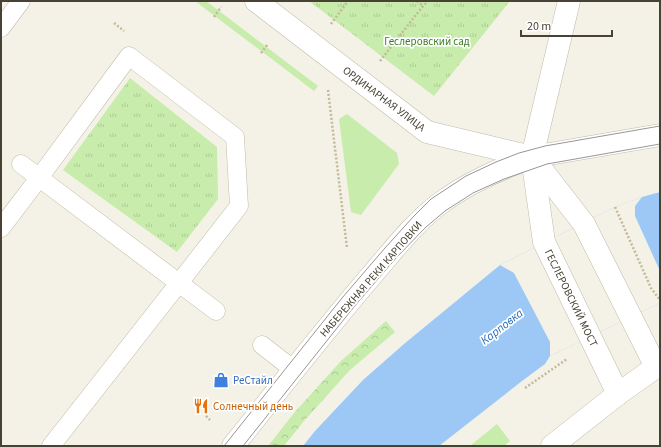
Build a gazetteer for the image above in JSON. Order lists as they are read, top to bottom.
{
  "streets": {
    "street": ["ОРДИНАРНАЯ УЛИЦА", "НАБЕРЕЖНАЯ РЕКИ КАРПОВКИ", "ГЕСЛЕРОВСКИЙ МОСТ"]
  },
  "crossings": [
    ["ОРДИНАРНАЯ УЛИЦА", "НАБЕРЕЖНАЯ РЕКИ КАРПОВКИ"],
    ["ОРДИНАРНАЯ УЛИЦА", "ГЕСЛЕРОВСКИЙ МОСТ"],
    ["НАБЕРЕЖНАЯ РЕКИ КАРПОВКИ", "ГЕСЛЕРОВСКИЙ МОСТ"]
  ],
  "water": ["Карповка"],
  "parks": ["Геслеровский сад"],
  "places": {
    "shop": ["РеСтайл"],
    "restaurant": ["Солнечный день"]
  },
  "scale_bar": "20 m"
}
